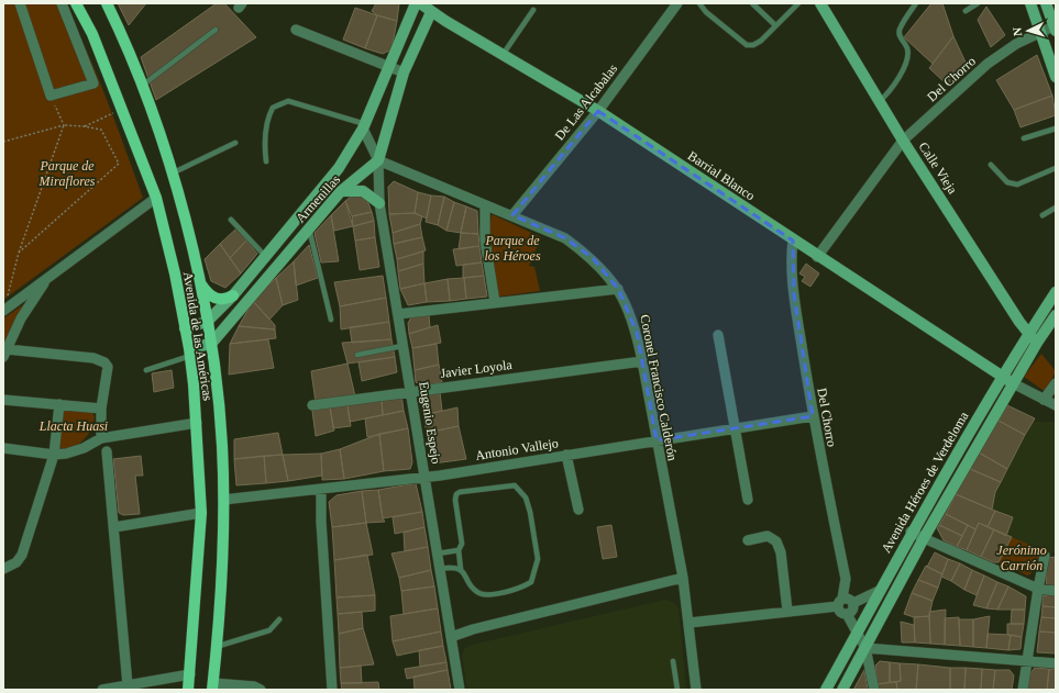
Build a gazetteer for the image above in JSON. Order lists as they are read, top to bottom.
{
  "streets": {
    "main road": [
      "Calle Vieja",
      "Barrial Blanco",
      "Armenillas",
      "Avenida de las Américas",
      "Avenida Héroes de Verdeloma"
    ],
    "street": [
      "Del Chorro",
      "De Las Alcabalas",
      "Javier Loyola",
      "Coronel Francisco Calderón",
      "Eugenio Espejo",
      "Antonio Vallejo"
    ]
  },
  "crossings": [
    ["Del Chorro", "Calle Vieja"],
    ["Del Chorro", "Barrial Blanco"],
    ["Del Chorro", "Antonio Vallejo"],
    ["De Las Alcabalas", "Barrial Blanco"],
    ["De Las Alcabalas", "Coronel Francisco Calderón"],
    ["Calle Vieja", "Avenida Héroes de Verdeloma"],
    ["Barrial Blanco", "Avenida Héroes de Verdeloma"],
    ["Armenillas", "Avenida de las Américas"],
    ["Armenillas", "Coronel Francisco Calderón"],
    ["Armenillas", "Eugenio Espejo"],
    ["Avenida de las Américas", "Antonio Vallejo"],
    ["Javier Loyola", "Coronel Francisco Calderón"],
    ["Javier Loyola", "Eugenio Espejo"],
    ["Coronel Francisco Calderón", "Eugenio Espejo"],
    ["Coronel Francisco Calderón", "Antonio Vallejo"],
    ["Eugenio Espejo", "Antonio Vallejo"]
  ],
  "parks": [
    "Parque de Miraflores",
    "Parque de los Héroes",
    "Llacta Huasi",
    "Jerónimo Carrión"
  ],
  "north": "left"
}
